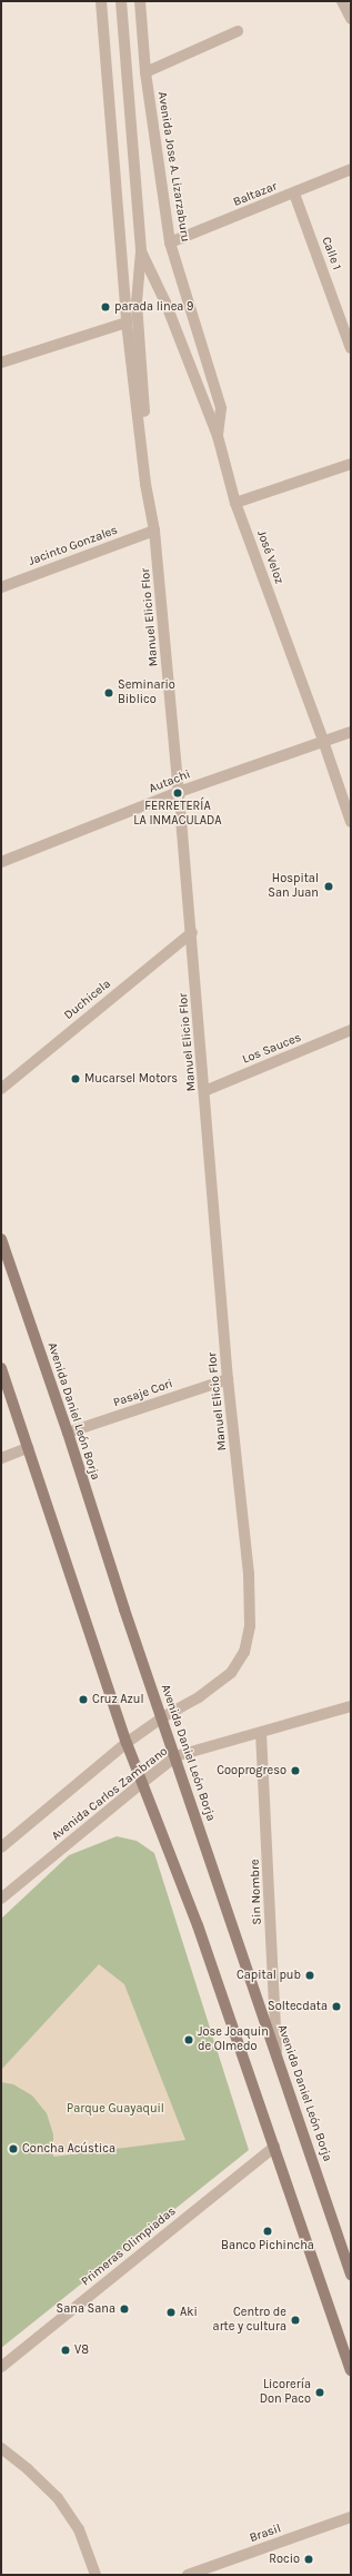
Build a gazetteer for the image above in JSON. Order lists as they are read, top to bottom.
{
  "streets": {
    "main road": ["Avenida Daniel León Borja"],
    "street": [
      "Avenida Jose A. Lizarzaburu",
      "Baltazar",
      "Calle 1",
      "Jacinto Gonzales",
      "José Veloz",
      "Manuel Elicio Flor",
      "Autachi",
      "Duchicela",
      "Los Sauces",
      "Pasaje Cori",
      "Avenida Carlos Zambrano",
      "Sin Nombre",
      "Primeras Olimpiadas",
      "Brasil"
    ]
  },
  "crossings": [
    ["Avenida Jose A. Lizarzaburu", "Baltazar"],
    ["Avenida Jose A. Lizarzaburu", "José Veloz"],
    ["Baltazar", "Calle 1"],
    ["Jacinto Gonzales", "Manuel Elicio Flor"],
    ["José Veloz", "Autachi"],
    ["Manuel Elicio Flor", "Autachi"],
    ["Manuel Elicio Flor", "Duchicela"],
    ["Manuel Elicio Flor", "Los Sauces"],
    ["Manuel Elicio Flor", "Pasaje Cori"],
    ["Manuel Elicio Flor", "Avenida Daniel León Borja"],
    ["Pasaje Cori", "Avenida Daniel León Borja"],
    ["Avenida Daniel León Borja", "Avenida Carlos Zambrano"],
    ["Avenida Daniel León Borja", "Sin Nombre"],
    ["Avenida Carlos Zambrano", "Sin Nombre"]
  ],
  "parks": ["Parque Guayaquil"],
  "places": [
    "parada linea 9",
    "Seminario Biblico",
    "FERRETERÍA LA INMACULADA",
    "Hospital San Juan",
    "Mucarsel Motors",
    "Cruz Azul",
    "Cooprogreso",
    "Capital pub",
    "Soltecdata",
    "Jose Joaquin de Olmedo",
    "Concha Acústica",
    "Banco Pichincha",
    "Sana Sana",
    "Aki",
    "Centro de arte y cultura",
    "V8",
    "Licorería Don Paco",
    "Rocio"
  ]
}
